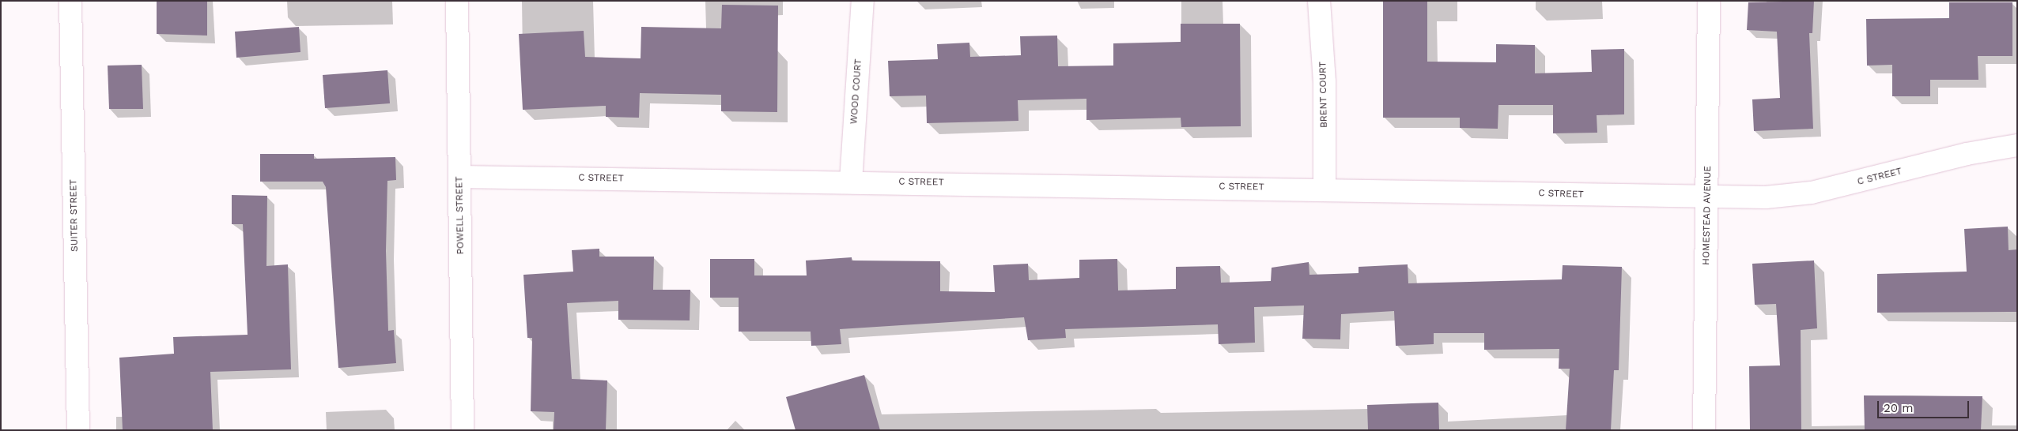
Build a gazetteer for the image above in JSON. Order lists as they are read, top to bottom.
{
  "streets": {
    "street": [
      "WOOD COURT",
      "BRENT COURT",
      "C STREET",
      "SUITER STREET",
      "POWELL STREET",
      "HOMESTEAD AVENUE"
    ]
  },
  "crossings": [
    ["WOOD COURT", "C STREET"],
    ["BRENT COURT", "C STREET"],
    ["C STREET", "POWELL STREET"],
    ["C STREET", "HOMESTEAD AVENUE"]
  ],
  "scale_bar": "20 m"
}
